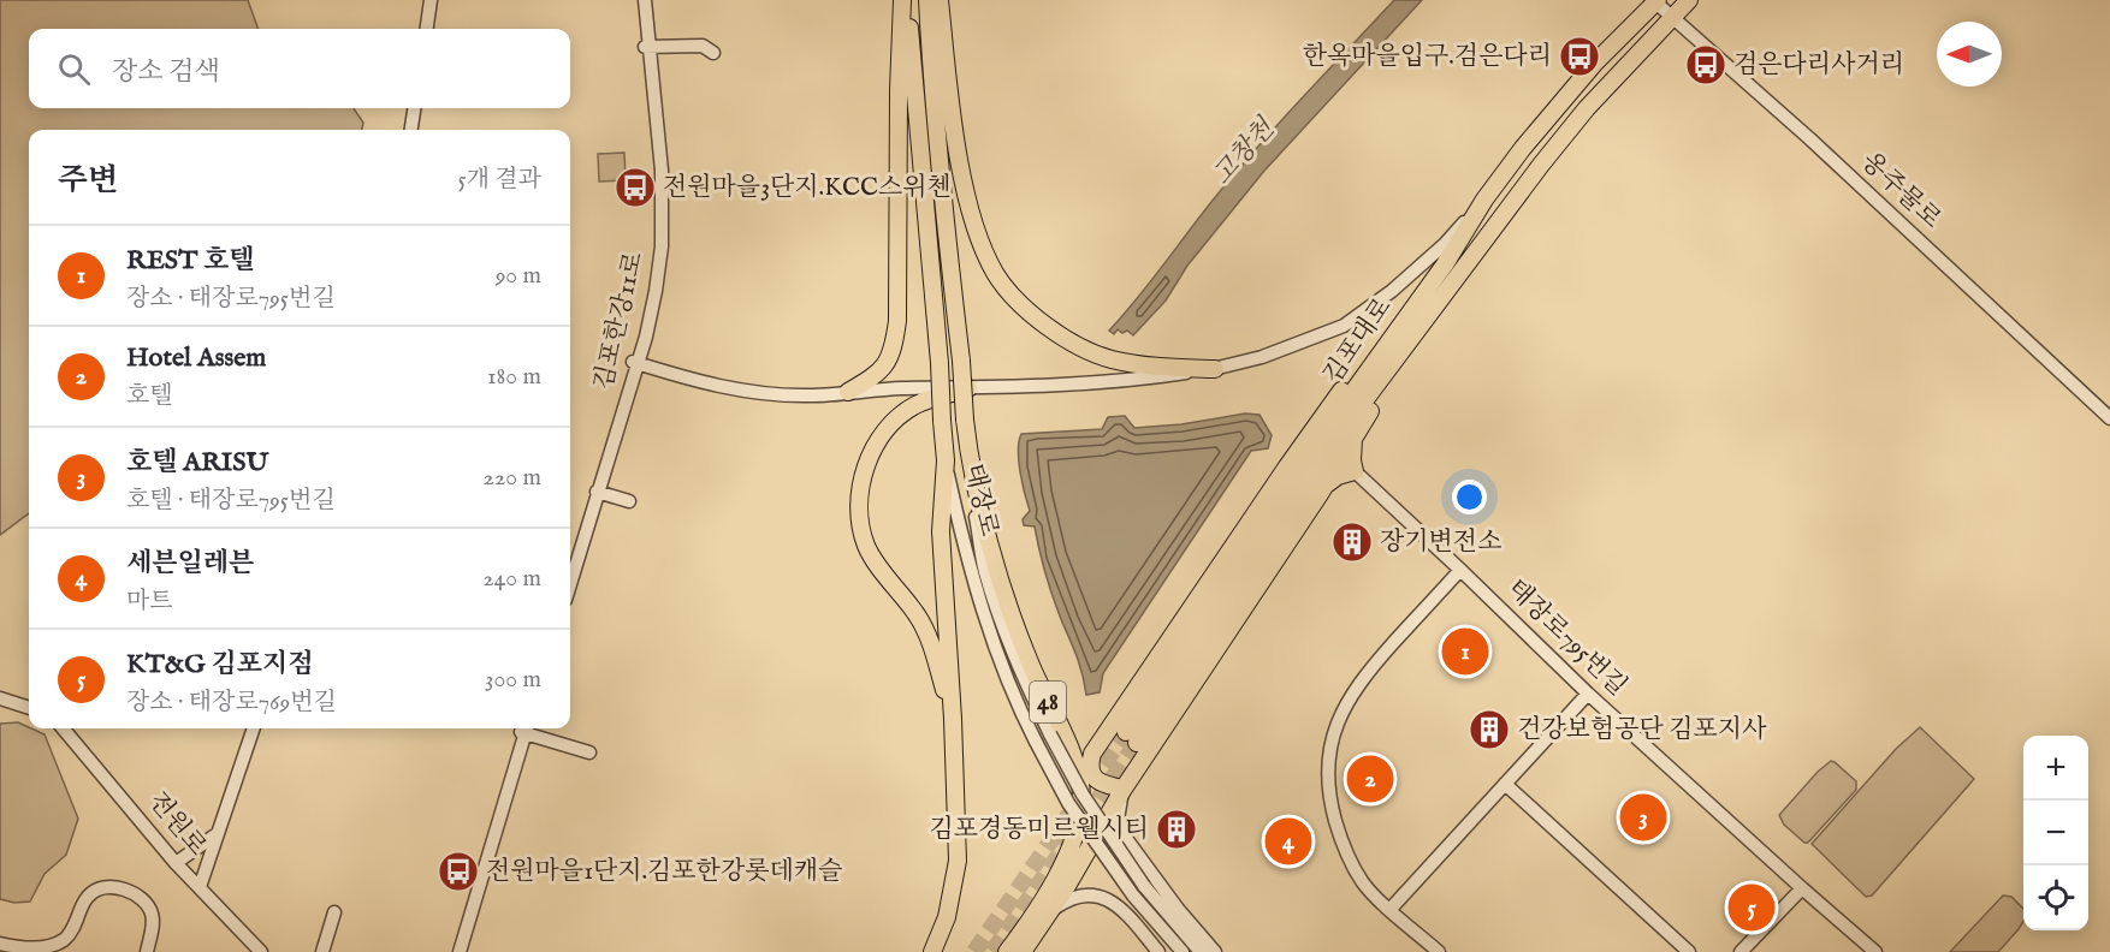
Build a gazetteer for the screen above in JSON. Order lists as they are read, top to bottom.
{
  "streets": {
    "main road": ["김포대로", "태장로", "48"],
    "street": [
      "옹주물로",
      "김포한강11로",
      "태장로795번길",
      "전원로"
    ]
  },
  "crossings": [
    ["옹주물로", "김포대로"],
    ["김포대로", "48"],
    ["태장로", "48"]
  ],
  "water": ["고창천"],
  "places": {
    "bus stop": [
      "한옥마을입구.검은다리",
      "검은다리사거리",
      "전원마을3단지.KCC스위첸",
      "전원마을1단지.김포한강롯데캐슬"
    ],
    "building": ["장기변전소", "건강보험공단 김포지사", "김포경동미르웰시티"]
  },
  "north": "left",
  "page": {
    "search": "장소 검색",
    "heading": ["주변", "5개 결과"],
    "list": [
      {
        "mark": "1",
        "name": "REST 호텔",
        "note": "장소 · 태장로795번길",
        "value": "90 m"
      },
      {
        "mark": "2",
        "name": "Hotel Assem",
        "note": "호텔",
        "value": "180 m"
      },
      {
        "mark": "3",
        "name": "호텔 ARISU",
        "note": "호텔 · 태장로795번길",
        "value": "220 m"
      },
      {
        "mark": "4",
        "name": "세븐일레븐",
        "note": "마트",
        "value": "240 m"
      },
      {
        "mark": "5",
        "name": "KT&G 김포지점",
        "note": "장소 · 태장로769번길",
        "value": "300 m"
      }
    ],
    "pins": [
      "1",
      "2",
      "3",
      "4",
      "5"
    ],
    "map_buttons": ["+", "−"]
  }
}
